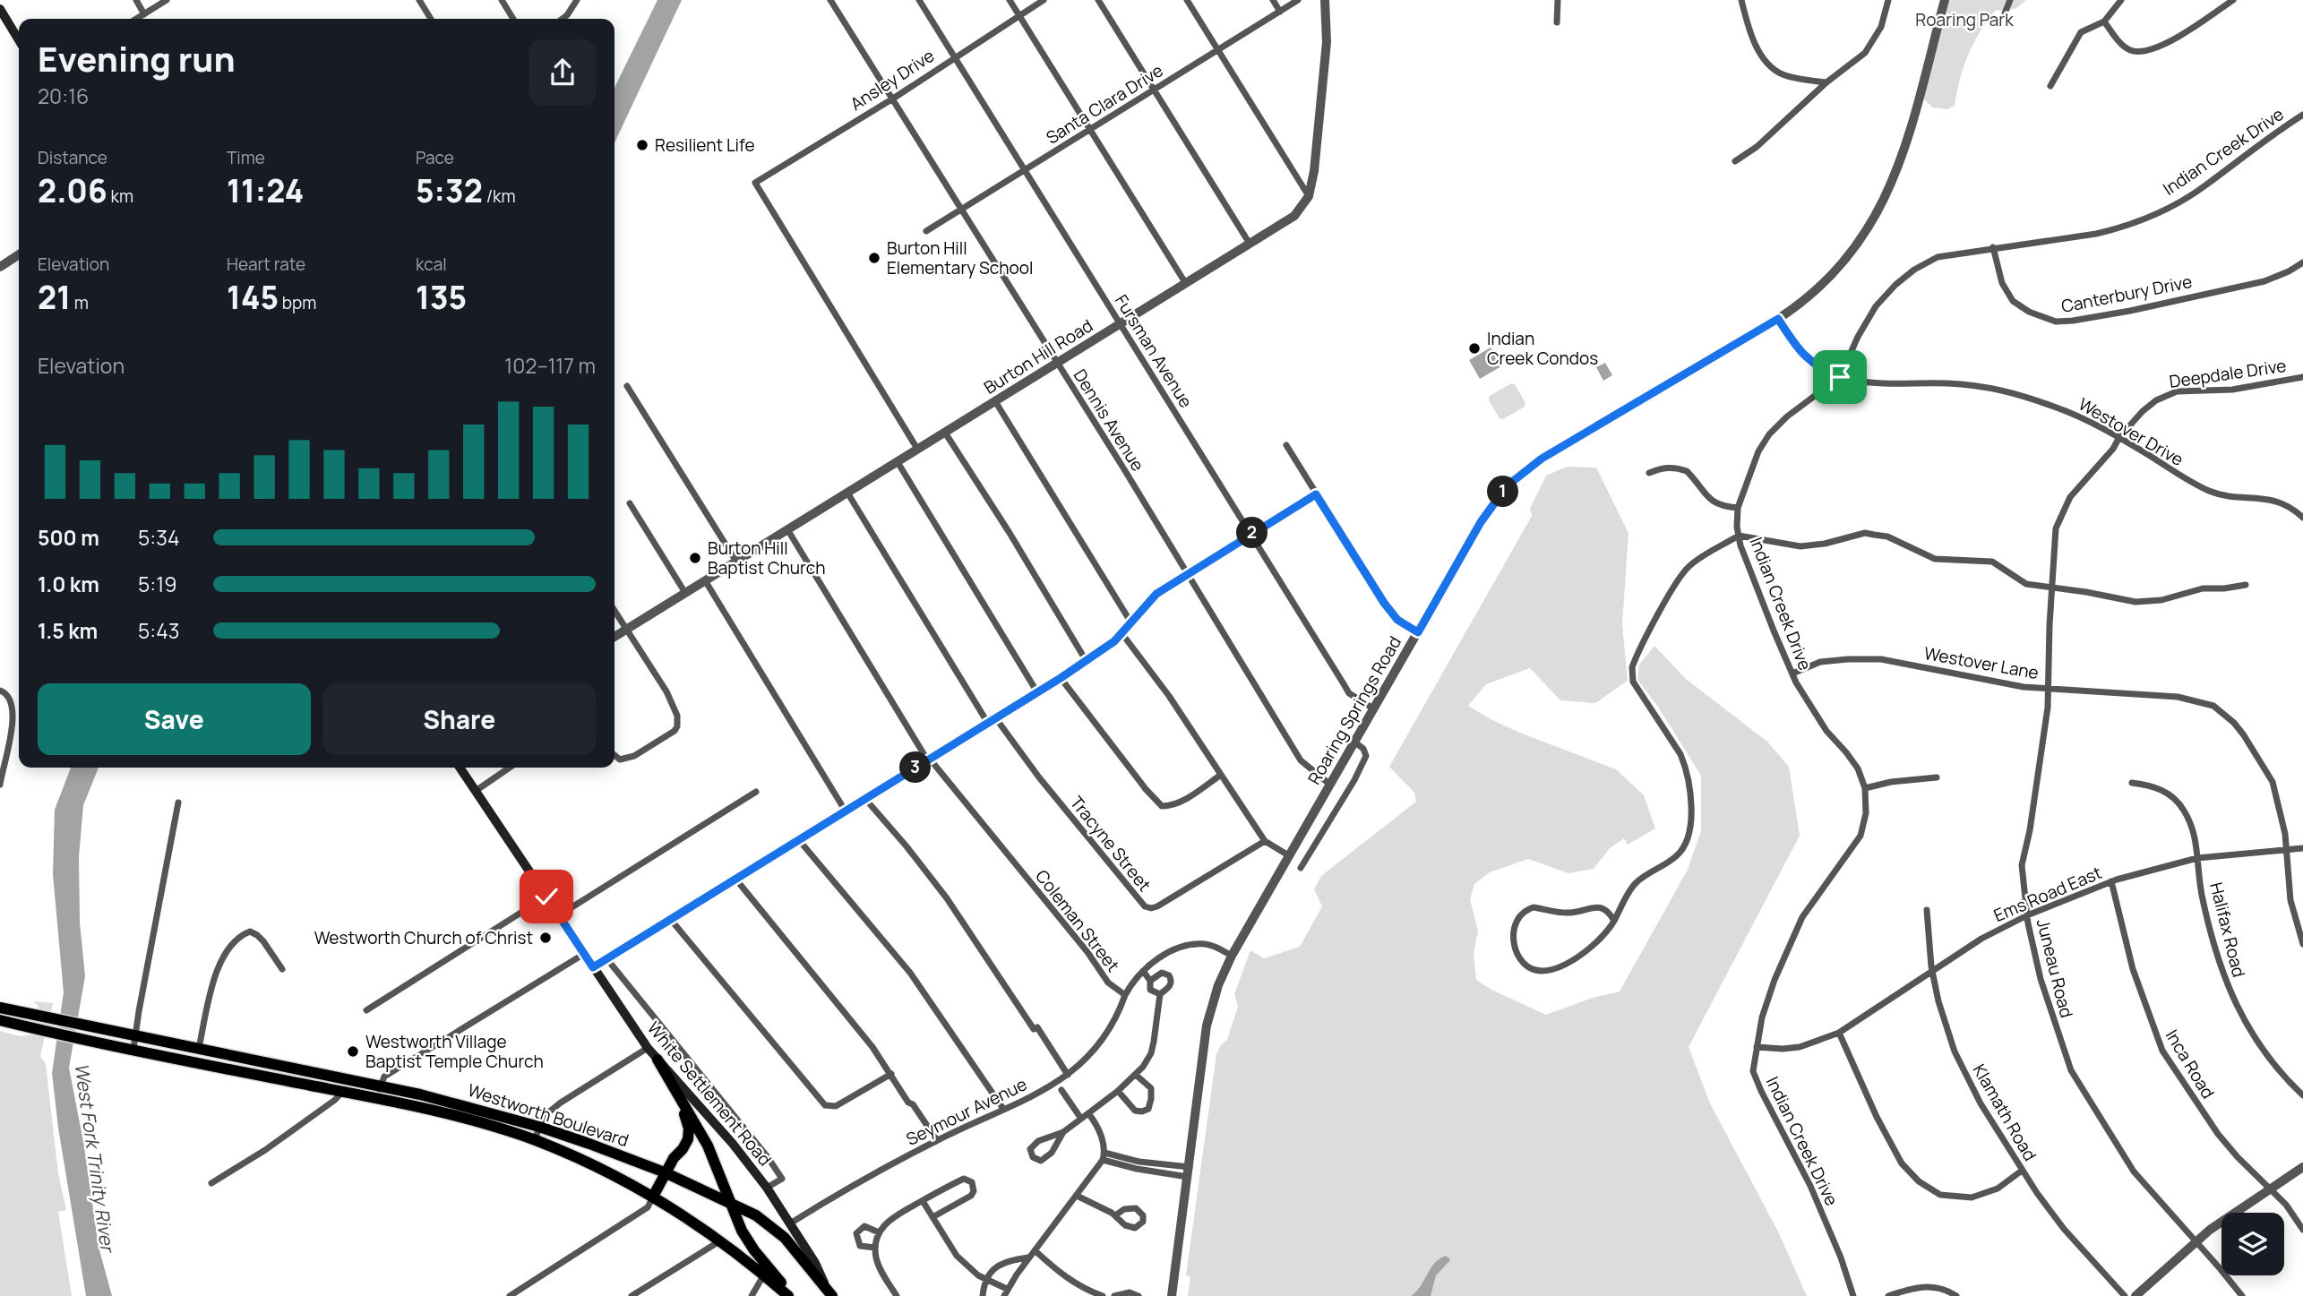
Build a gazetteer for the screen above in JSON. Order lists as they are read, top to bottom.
{
  "streets": {
    "main road": ["White Settlement Road", "Westworth Boulevard"],
    "street": [
      "Ansley Drive",
      "Santa Clara Drive",
      "Indian Creek Drive",
      "Canterbury Drive",
      "Fursman Avenue",
      "Burton Hill Road",
      "Deepdale Drive",
      "Dennis Avenue",
      "Westover Drive",
      "Westover Lane",
      "Roaring Springs Road",
      "Tracyne Street",
      "Ems Road East",
      "Coleman Street",
      "Halifax Road",
      "Juneau Road",
      "Inca Road",
      "Seymour Avenue",
      "Klamath Road"
    ]
  },
  "crossings": [
    ["Ansley Drive", "Fursman Avenue"],
    ["Ansley Drive", "Burton Hill Road"],
    ["Ansley Drive", "Dennis Avenue"],
    ["Santa Clara Drive", "Fursman Avenue"],
    ["Santa Clara Drive", "Dennis Avenue"],
    ["Indian Creek Drive", "Canterbury Drive"],
    ["Indian Creek Drive", "Westover Drive"],
    ["Indian Creek Drive", "Westover Lane"],
    ["Indian Creek Drive", "Ems Road East"],
    ["Fursman Avenue", "Burton Hill Road"],
    ["Fursman Avenue", "Roaring Springs Road"],
    ["Burton Hill Road", "Dennis Avenue"],
    ["Burton Hill Road", "Coleman Street"],
    ["Deepdale Drive", "Westover Drive"],
    ["Deepdale Drive", "Juneau Road"],
    ["Dennis Avenue", "Roaring Springs Road"],
    ["Westover Drive", "Roaring Springs Road"],
    ["Westover Lane", "Ems Road East"],
    ["Westover Lane", "Juneau Road"],
    ["Roaring Springs Road", "Coleman Street"],
    ["Ems Road East", "Halifax Road"],
    ["Ems Road East", "Juneau Road"],
    ["Ems Road East", "Inca Road"],
    ["Ems Road East", "Klamath Road"],
    ["Coleman Street", "Seymour Avenue"],
    ["White Settlement Road", "Seymour Avenue"],
    ["White Settlement Road", "Westworth Boulevard"]
  ],
  "water": ["West Fork Trinity River"],
  "parks": ["Roaring Park"],
  "places": [
    "Resilient Life",
    "Burton Hill Elementary School",
    "Indian Creek Condos",
    "Burton Hill Baptist Church",
    "Westworth Church of Christ",
    "Westworth Village Baptist Temple Church"
  ],
  "page": {
    "heading": ["Evening run", "20:16"],
    "stats": [
      ["Distance", "2.06 km"],
      ["Time", "11:24"],
      ["Pace", "5:32 /km"],
      ["Elevation", "21 m"],
      ["Heart rate", "145 bpm"],
      ["kcal", "135"]
    ],
    "chart": ["Elevation", "102–117 m"],
    "pins": ["1", "2", "3"],
    "list": [
      {
        "name": "500 m",
        "note": "5:34"
      },
      {
        "name": "1.0 km",
        "note": "5:19"
      },
      {
        "name": "1.5 km",
        "note": "5:43"
      }
    ],
    "buttons": ["Save", "Share"]
  }
}
